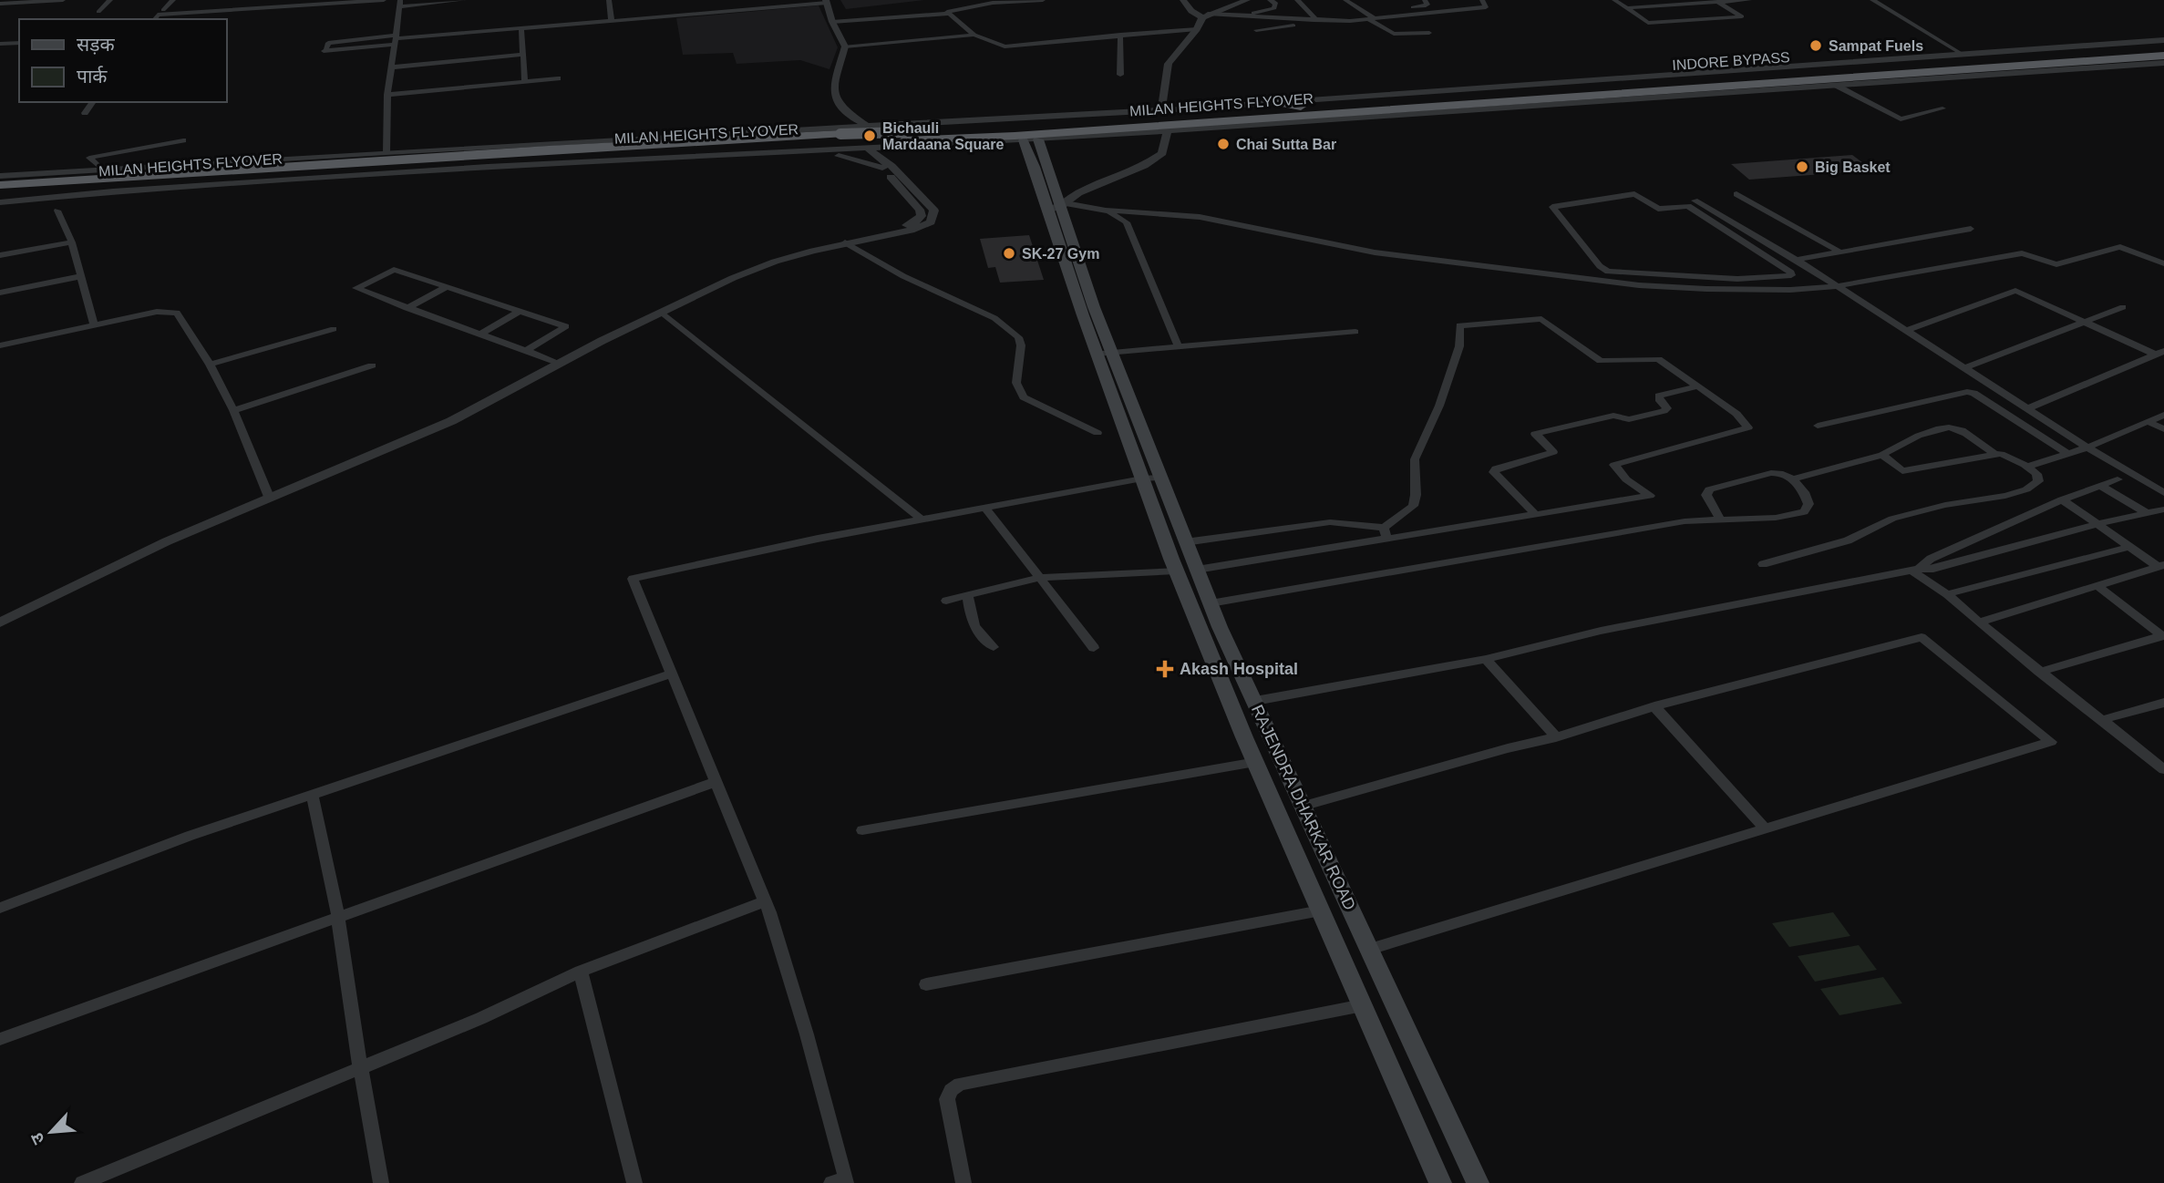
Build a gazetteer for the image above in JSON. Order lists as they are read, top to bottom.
{
  "streets": {
    "highway": ["INDORE BYPASS", "MILAN HEIGHTS FLYOVER"],
    "main road": ["RAJENDRA DHARKAR ROAD"]
  },
  "crossings": [
    ["INDORE BYPASS", "MILAN HEIGHTS FLYOVER"]
  ],
  "places": {
    "other": [
      "Sampat Fuels",
      "Bichauli Mardaana Square",
      "Chai Sutta Bar",
      "Big Basket",
      "SK-27 Gym"
    ],
    "health": ["Akash Hospital"]
  },
  "legend": ["सड़क", "पार्क"],
  "north": "bottom left"
}
